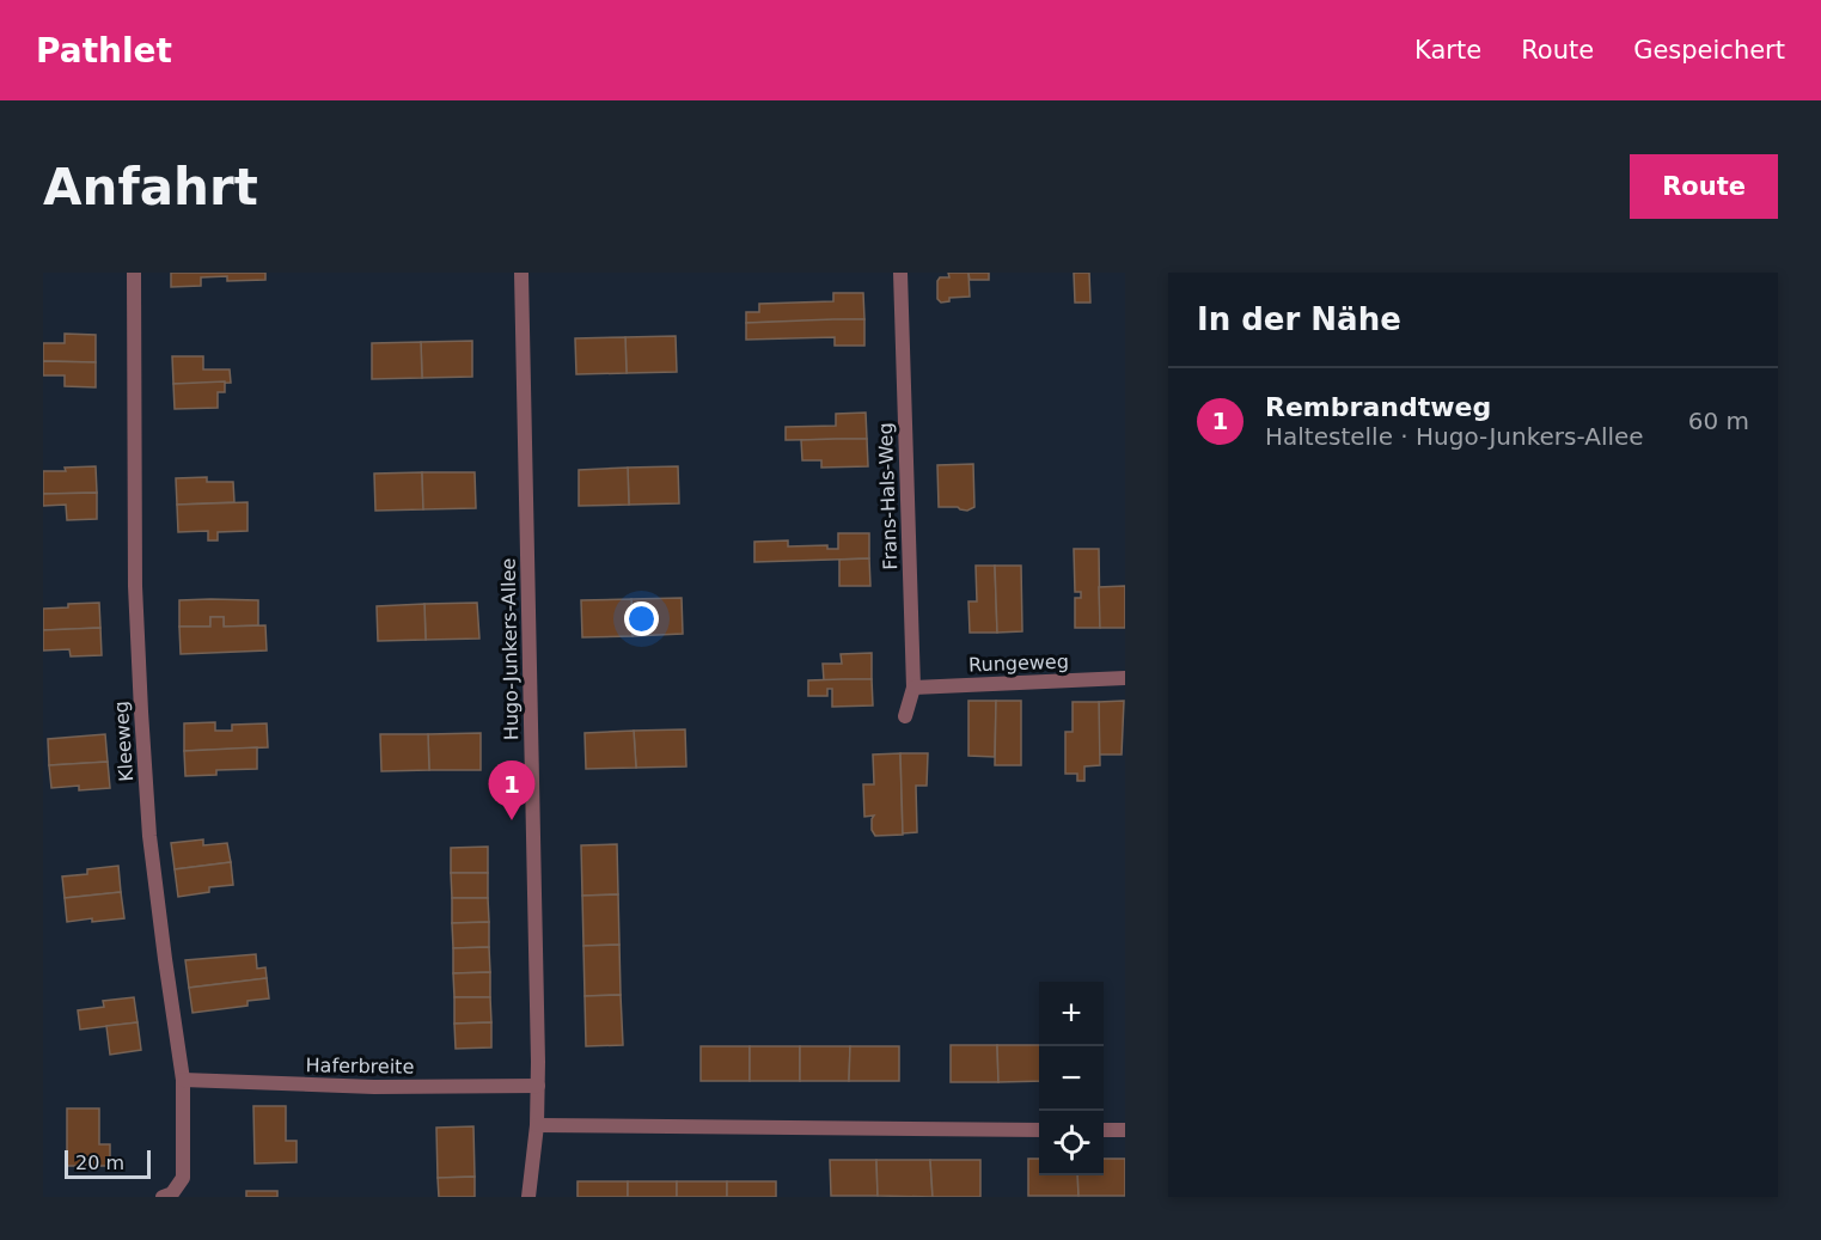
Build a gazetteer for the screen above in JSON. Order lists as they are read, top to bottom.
{
  "streets": {
    "street": [
      "Frans-Hals-Weg",
      "Hugo-Junkers-Allee",
      "Rungeweg",
      "Kleeweg",
      "Haferbreite"
    ]
  },
  "crossings": [
    ["Frans-Hals-Weg", "Rungeweg"],
    ["Hugo-Junkers-Allee", "Haferbreite"],
    ["Kleeweg", "Haferbreite"]
  ],
  "scale_bar": "20 m",
  "page": {
    "header": "Pathlet",
    "nav": ["Karte", "Route", "Gespeichert"],
    "buttons": "Route",
    "title": "Anfahrt",
    "heading": "In der Nähe",
    "list": [
      {
        "mark": "1",
        "name": "Rembrandtweg",
        "note": "Haltestelle · Hugo-Junkers-Allee",
        "value": "60 m"
      }
    ],
    "pins": "1",
    "map_buttons": ["+", "−"],
    "scale": "20 m"
  }
}
